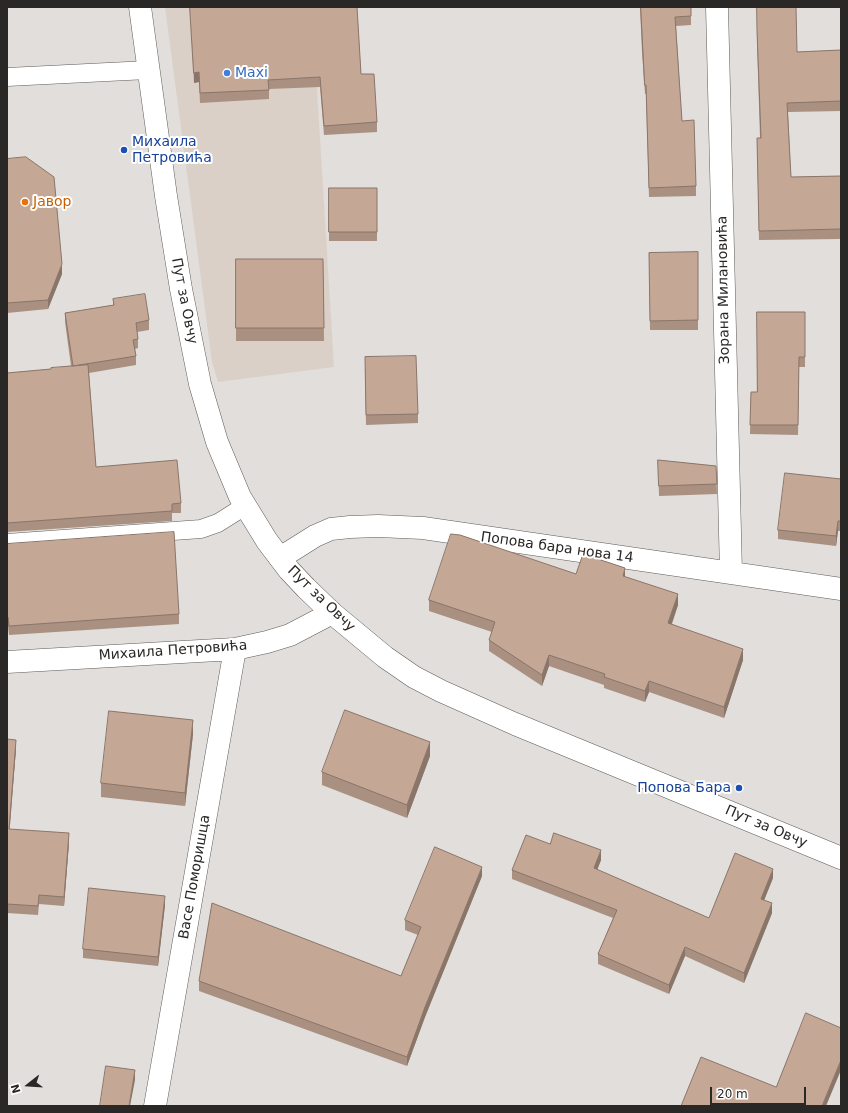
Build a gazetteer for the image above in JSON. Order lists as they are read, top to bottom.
{
  "streets": {
    "street": [
      "Зорана Милановића",
      "Пут за Овчу",
      "Попова бара нова 14",
      "Михаила Петровића",
      "Васе Поморишца"
    ]
  },
  "crossings": [
    ["Зорана Милановића", "Попова бара нова 14"],
    ["Пут за Овчу", "Попова бара нова 14"],
    ["Пут за Овчу", "Михаила Петровића"],
    ["Михаила Петровића", "Васе Поморишца"]
  ],
  "places": [
    "Maxi",
    "Михаила Петровића",
    "Јавор",
    "Попова Бара"
  ],
  "scale_bar": "20 m",
  "north": "left"
}
